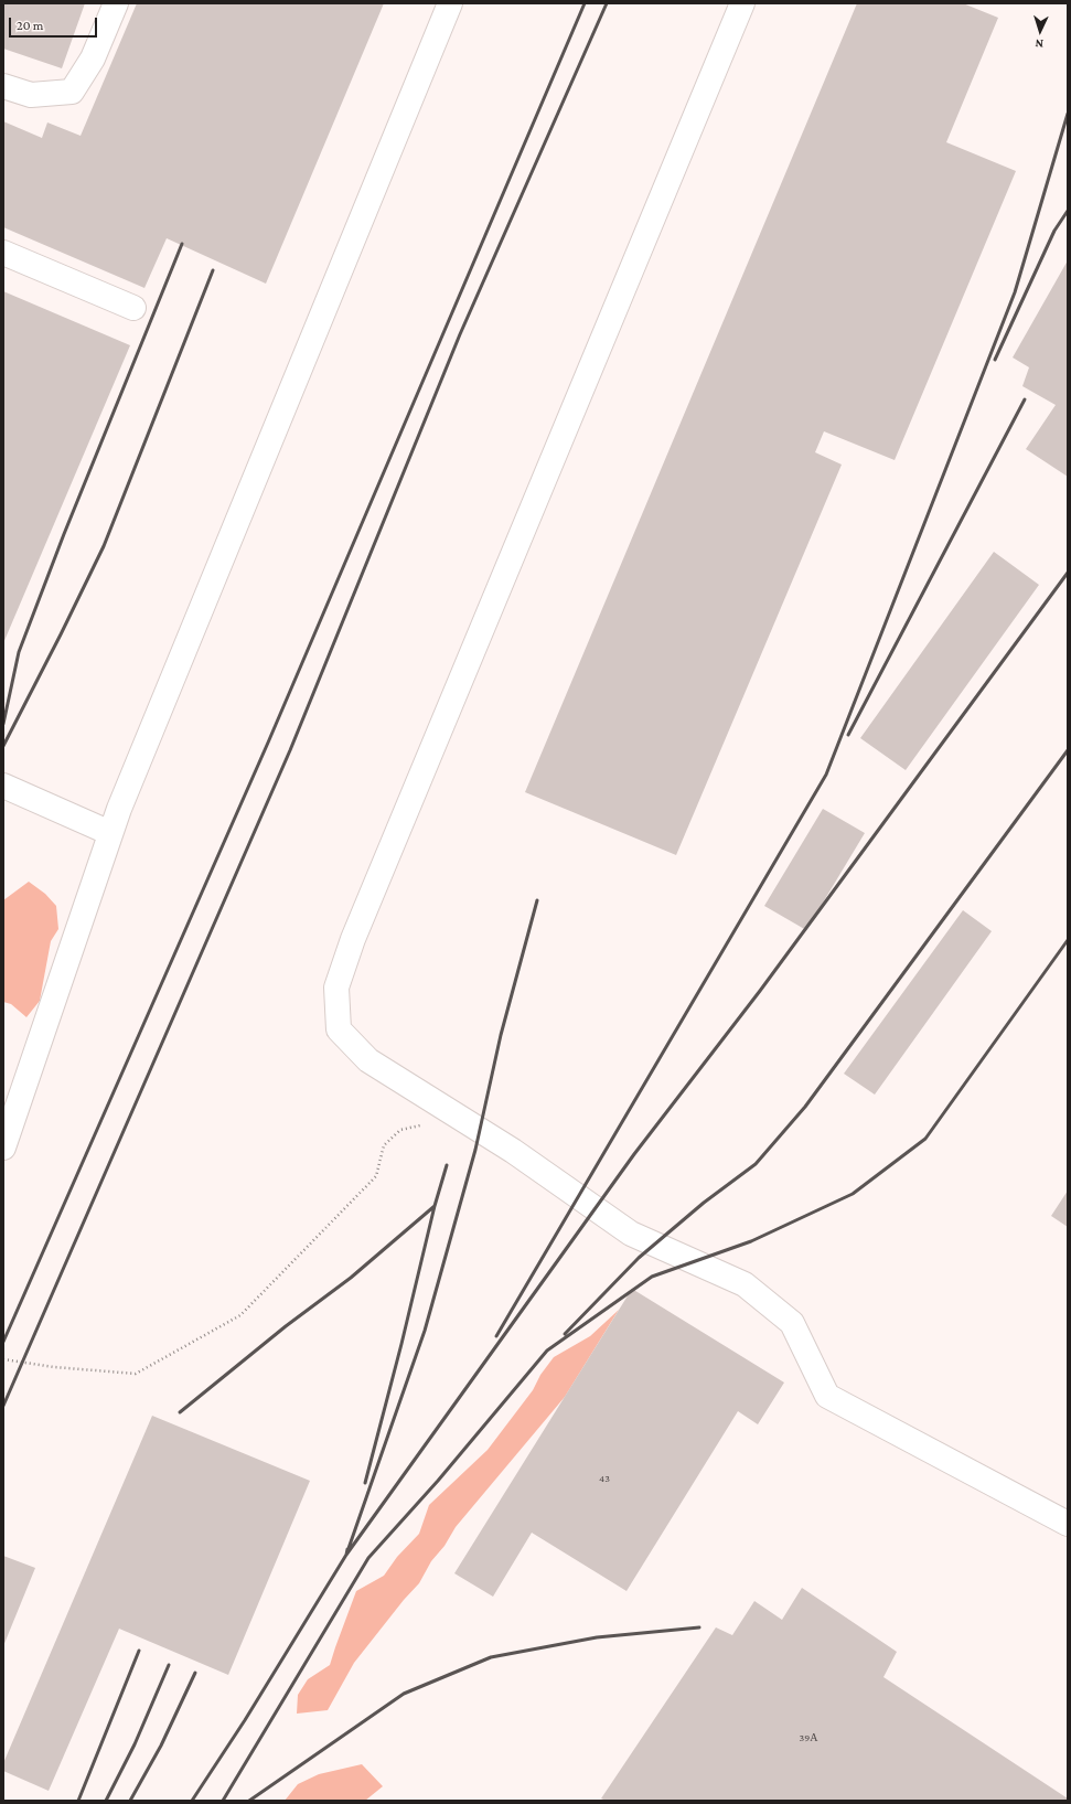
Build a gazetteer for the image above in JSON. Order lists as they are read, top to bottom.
{
  "house_numbers": ["43", "39А"],
  "scale_bar": "20 m",
  "north": "bottom"
}
